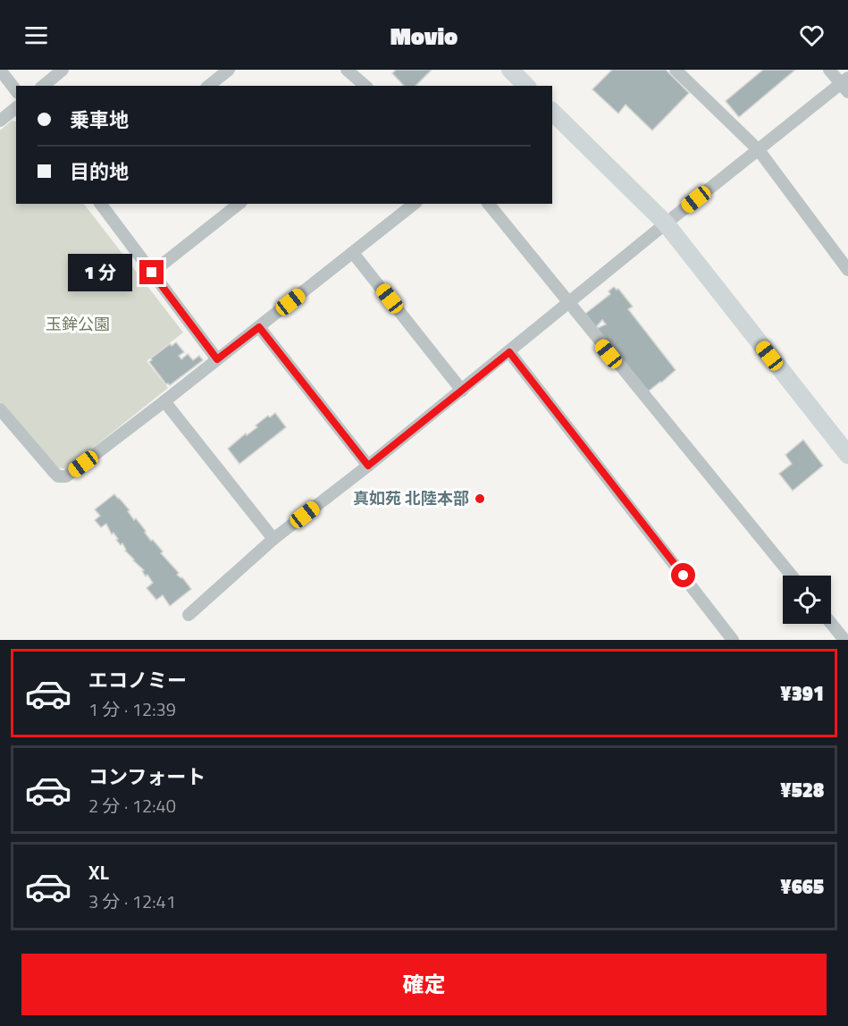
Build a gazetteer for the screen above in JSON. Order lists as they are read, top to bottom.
{
  "parks": ["玉鉾公園"],
  "places": ["真如苑 北陸本部"],
  "page": {
    "header": "Movio",
    "banner": ["乗車地", "目的地"],
    "bubble": "1 分",
    "list": [
      {
        "name": "エコノミー",
        "note": "1 分 · 12:39",
        "value": "¥391"
      },
      {
        "name": "コンフォート",
        "note": "2 分 · 12:40",
        "value": "¥528"
      },
      {
        "name": "XL",
        "note": "3 分 · 12:41",
        "value": "¥665"
      }
    ],
    "buttons": "確定"
  }
}
